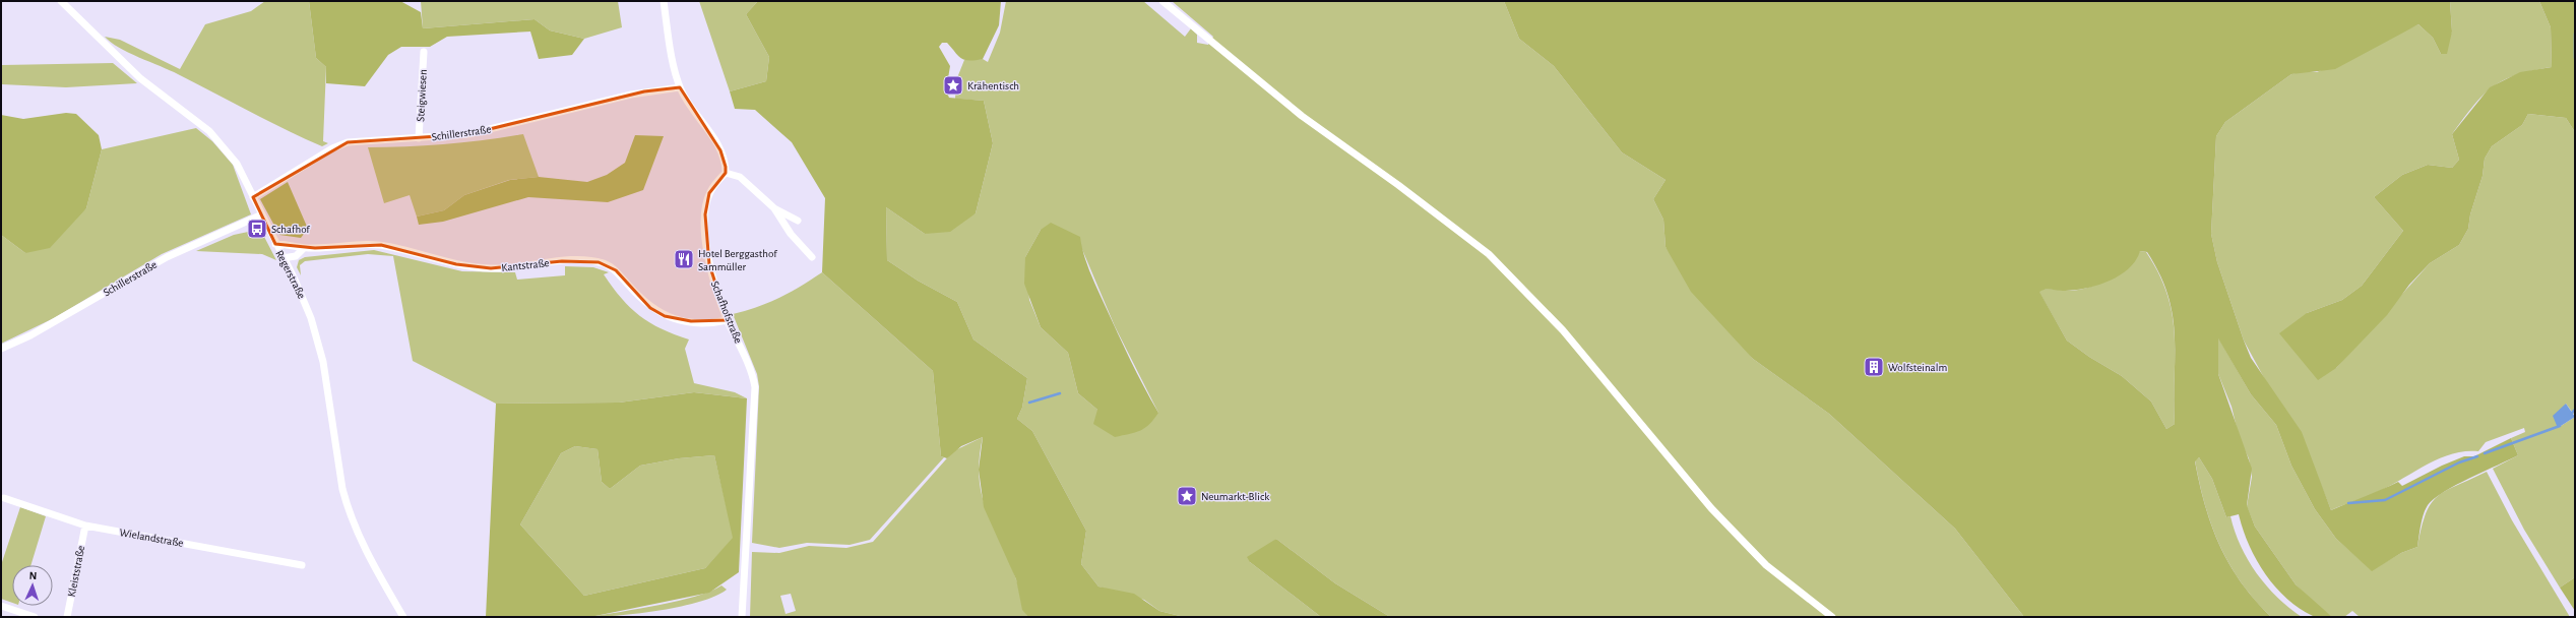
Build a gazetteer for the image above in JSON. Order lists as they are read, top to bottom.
{
  "streets": {
    "street": [
      "Steigwiesen",
      "Schillerstraße",
      "Kantstraße",
      "Regerstraße",
      "Schafhofstraße",
      "Wielandstraße",
      "Kleiststraße"
    ]
  },
  "crossings": [
    ["Steigwiesen", "Schillerstraße"],
    ["Schillerstraße", "Regerstraße"],
    ["Kantstraße", "Regerstraße"],
    ["Kantstraße", "Schafhofstraße"],
    ["Wielandstraße", "Kleiststraße"]
  ],
  "places": {
    "place": ["Krähentisch", "Neumarkt-Blick"],
    "bus stop": ["Schafhof"],
    "restaurant": ["Hotel Berggasthof Sammüller"],
    "building": ["Wolfsteinalm"]
  },
  "north": "top"
}
